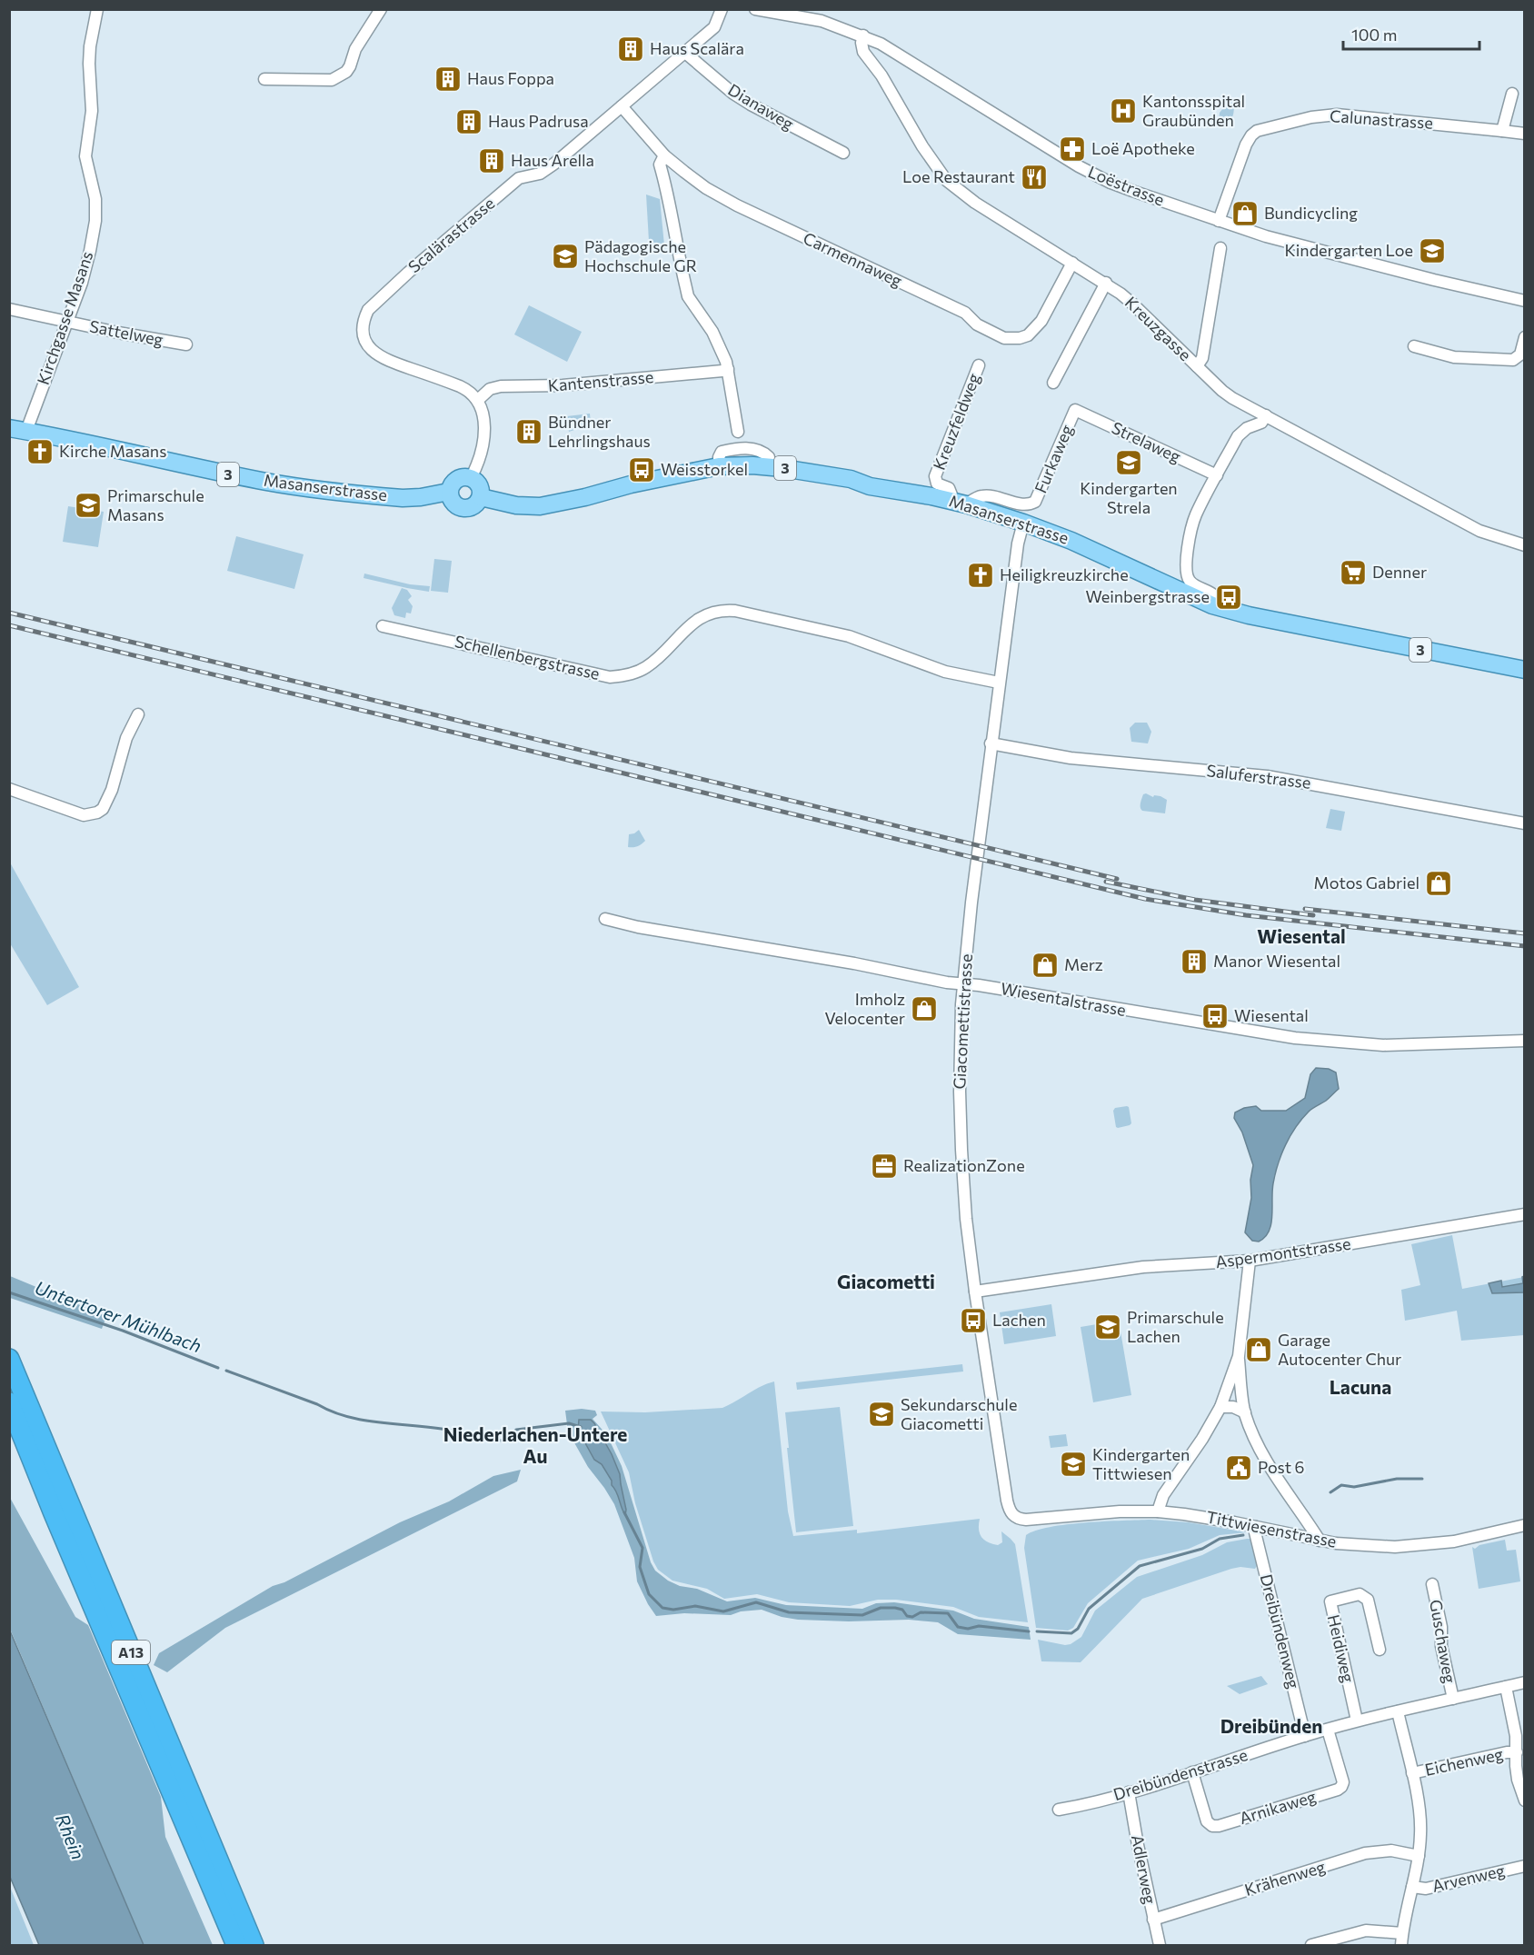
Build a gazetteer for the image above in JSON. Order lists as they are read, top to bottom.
{
  "streets": {
    "highway": ["A13"],
    "main road": ["3", "Masanserstrasse"],
    "street": [
      "Dianaweg",
      "Calunastrasse",
      "Loëstrasse",
      "Scalärastrasse",
      "Carmennaweg",
      "Kirchgasse Masans",
      "Kreuzgasse",
      "Sattelweg",
      "Kantenstrasse",
      "Kreuzfeldweg",
      "Strelaweg",
      "Furkaweg",
      "Schellenbergstrasse",
      "Saluferstrasse",
      "Wiesentalstrasse",
      "Giacomettistrasse",
      "Aspermontstrasse",
      "Tittwiesenstrasse",
      "Dreibündenweg",
      "Guschaweg",
      "Heidiweg",
      "Eichenweg",
      "Dreibündenstrasse",
      "Arnikaweg",
      "Adlerweg",
      "Krähenweg",
      "Arvenweg"
    ]
  },
  "crossings": [
    ["Dianaweg", "Scalärastrasse"],
    ["Calunastrasse", "Loëstrasse"],
    ["Loëstrasse", "Kreuzgasse"],
    ["Scalärastrasse", "Carmennaweg"],
    ["Scalärastrasse", "Kantenstrasse"],
    ["Carmennaweg", "Kreuzgasse"],
    ["Kirchgasse Masans", "Sattelweg"],
    ["Kirchgasse Masans", "Masanserstrasse"],
    ["Kreuzfeldweg", "Furkaweg"],
    ["Kreuzfeldweg", "Masanserstrasse"],
    ["Strelaweg", "Furkaweg"],
    ["Furkaweg", "Masanserstrasse"],
    ["3", "Masanserstrasse"],
    ["Masanserstrasse", "Giacomettistrasse"],
    ["Schellenbergstrasse", "Giacomettistrasse"],
    ["Saluferstrasse", "Giacomettistrasse"],
    ["Wiesentalstrasse", "Giacomettistrasse"],
    ["Giacomettistrasse", "Aspermontstrasse"],
    ["Giacomettistrasse", "Tittwiesenstrasse"],
    ["Tittwiesenstrasse", "Dreibündenweg"],
    ["Dreibündenweg", "Dreibündenstrasse"],
    ["Guschaweg", "Dreibündenstrasse"],
    ["Heidiweg", "Dreibündenstrasse"],
    ["Dreibündenstrasse", "Arnikaweg"],
    ["Dreibündenstrasse", "Adlerweg"],
    ["Adlerweg", "Krähenweg"]
  ],
  "districts": [
    "Wiesental",
    "Giacometti",
    "Lacuna",
    "Niederlachen-Untere Au",
    "Dreibünden"
  ],
  "water": ["Untertorer Mühlbach", "Rhein"],
  "places": {
    "building": [
      "Haus Scalära",
      "Haus Foppa",
      "Haus Padrusa",
      "Haus Arella",
      "Bündner Lehrlingshaus",
      "Manor Wiesental"
    ],
    "hospital": ["Kantonsspital Graubünden"],
    "pharmacy": ["Loë Apotheke"],
    "restaurant": ["Loe Restaurant"],
    "shop": [
      "Bundicycling",
      "Motos Gabriel",
      "Merz",
      "Imholz Velocenter",
      "Garage Autocenter Chur"
    ],
    "school or university": [
      "Kindergarten Loe",
      "Pädagogische Hochschule GR",
      "Kindergarten Strela",
      "Primarschule Masans",
      "Primarschule Lachen",
      "Sekundarschule Giacometti",
      "Kindergarten Tittwiesen"
    ],
    "church": ["Kirche Masans", "Heiligkreuzkirche"],
    "bus stop": [
      "Weisstorkel",
      "Weinbergstrasse",
      "Wiesental",
      "Lachen"
    ],
    "supermarket": ["Denner"],
    "office": ["RealizationZone"],
    "public building": ["Post 6"]
  },
  "scale_bar": "100 m"
}
